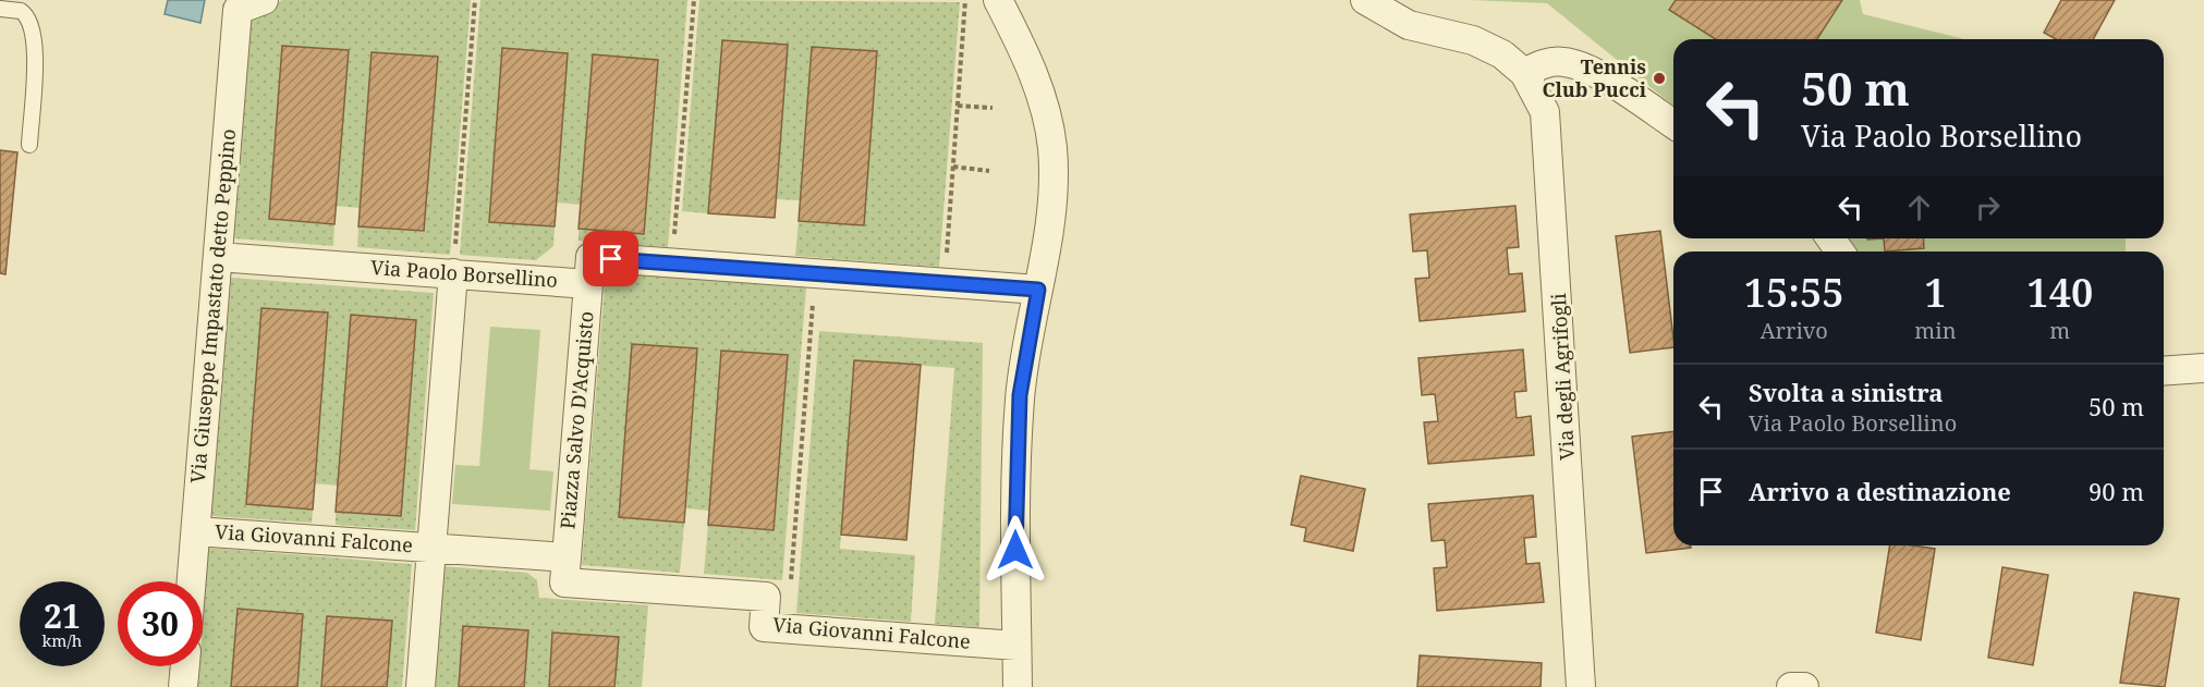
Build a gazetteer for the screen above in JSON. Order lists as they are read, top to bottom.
{
  "streets": {
    "street": [
      "Via Paolo Borsellino",
      "Via Giuseppe Impastato detto Peppino",
      "Via degli Agrifogli",
      "Piazza Salvo D'Acquisto",
      "Via Giovanni Falcone"
    ]
  },
  "crossings": [
    ["Via Paolo Borsellino", "Via Giuseppe Impastato detto Peppino"],
    ["Via Paolo Borsellino", "Piazza Salvo D'Acquisto"],
    ["Via Giuseppe Impastato detto Peppino", "Via Giovanni Falcone"],
    ["Piazza Salvo D'Acquisto", "Via Giovanni Falcone"]
  ],
  "places": ["Tennis Club Pucci"],
  "page": {
    "turn": ["50 m", "Via Paolo Borsellino"],
    "eta": [
      "15:55",
      "Arrivo",
      "1",
      "min",
      "140",
      "m"
    ],
    "list": [
      {
        "name": "Svolta a sinistra",
        "note": "Via Paolo Borsellino",
        "value": "50 m"
      },
      {
        "name": "Arrivo a destinazione",
        "value": "90 m"
      }
    ],
    "speed": "21 km/h",
    "limit": "30"
  }
}
